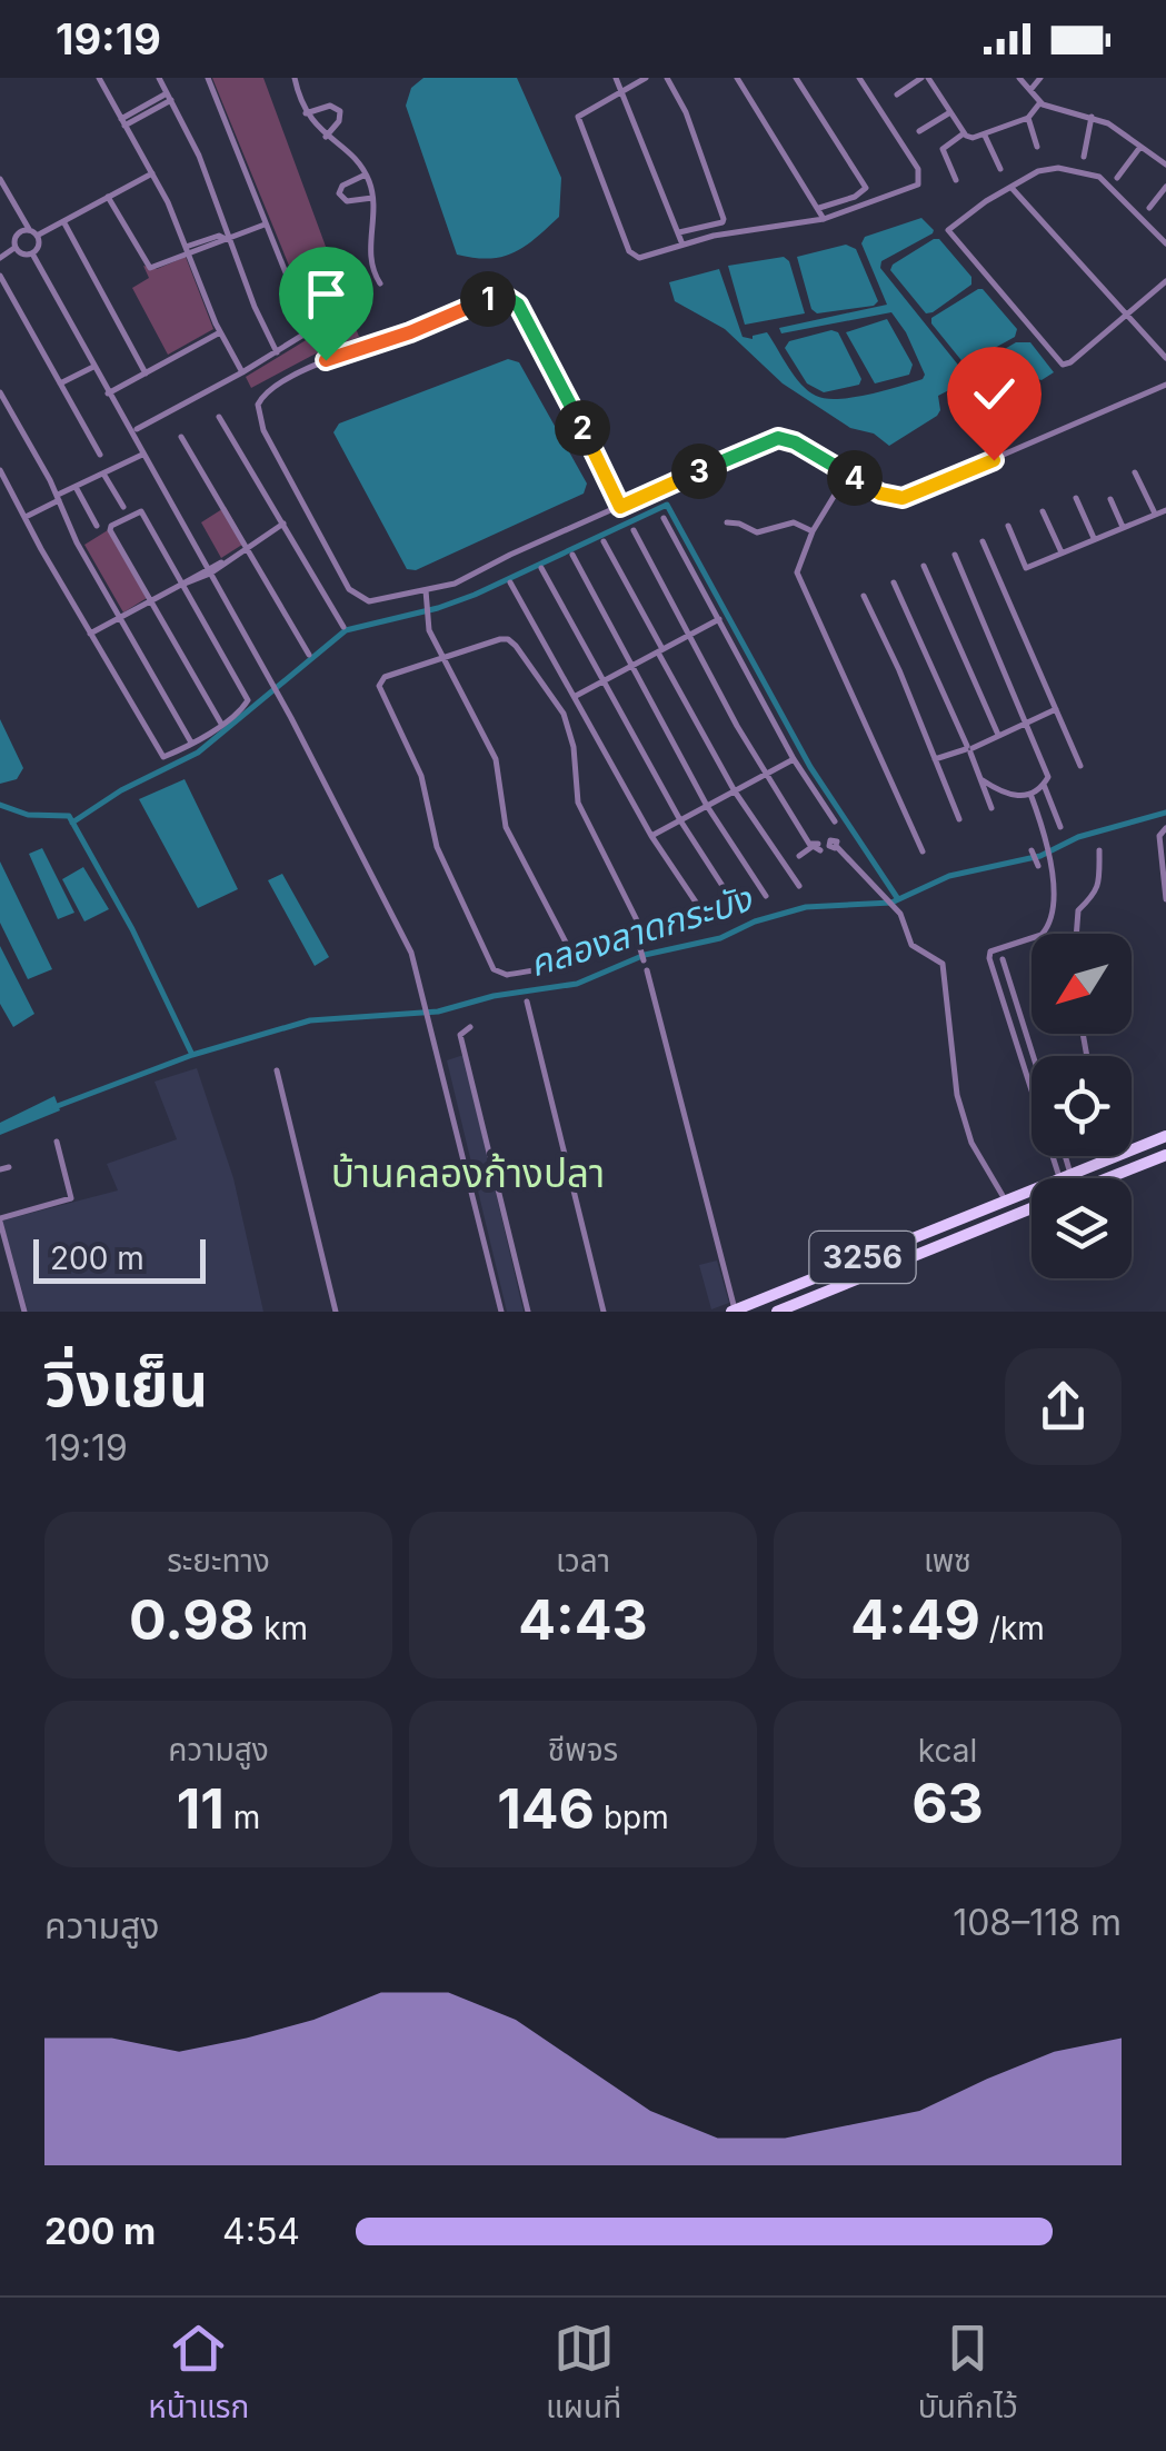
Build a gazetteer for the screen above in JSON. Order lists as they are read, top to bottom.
{
  "streets": {
    "main road": ["3256"]
  },
  "districts": ["บ้านคลองก้างปลา"],
  "water": ["คลองลาดกระบัง"],
  "scale_bar": "200 m",
  "north": "bottom left",
  "page": {
    "status": "19:19",
    "pins": [
      "1",
      "2",
      "3",
      "4"
    ],
    "scale": "200 m",
    "heading": ["วิ่งเย็น", "19:19"],
    "stats": [
      ["ระยะทาง", "0.98 km"],
      ["เวลา", "4:43"],
      ["เพซ", "4:49 /km"],
      ["ความสูง", "11 m"],
      ["ชีพจร", "146 bpm"],
      ["kcal", "63"]
    ],
    "chart": ["ความสูง", "108–118 m"],
    "list": [
      {
        "name": "200 m",
        "note": "4:54"
      }
    ],
    "tabs": ["หน้าแรก", "แผนที่", "บันทึกไว้"]
  }
}
